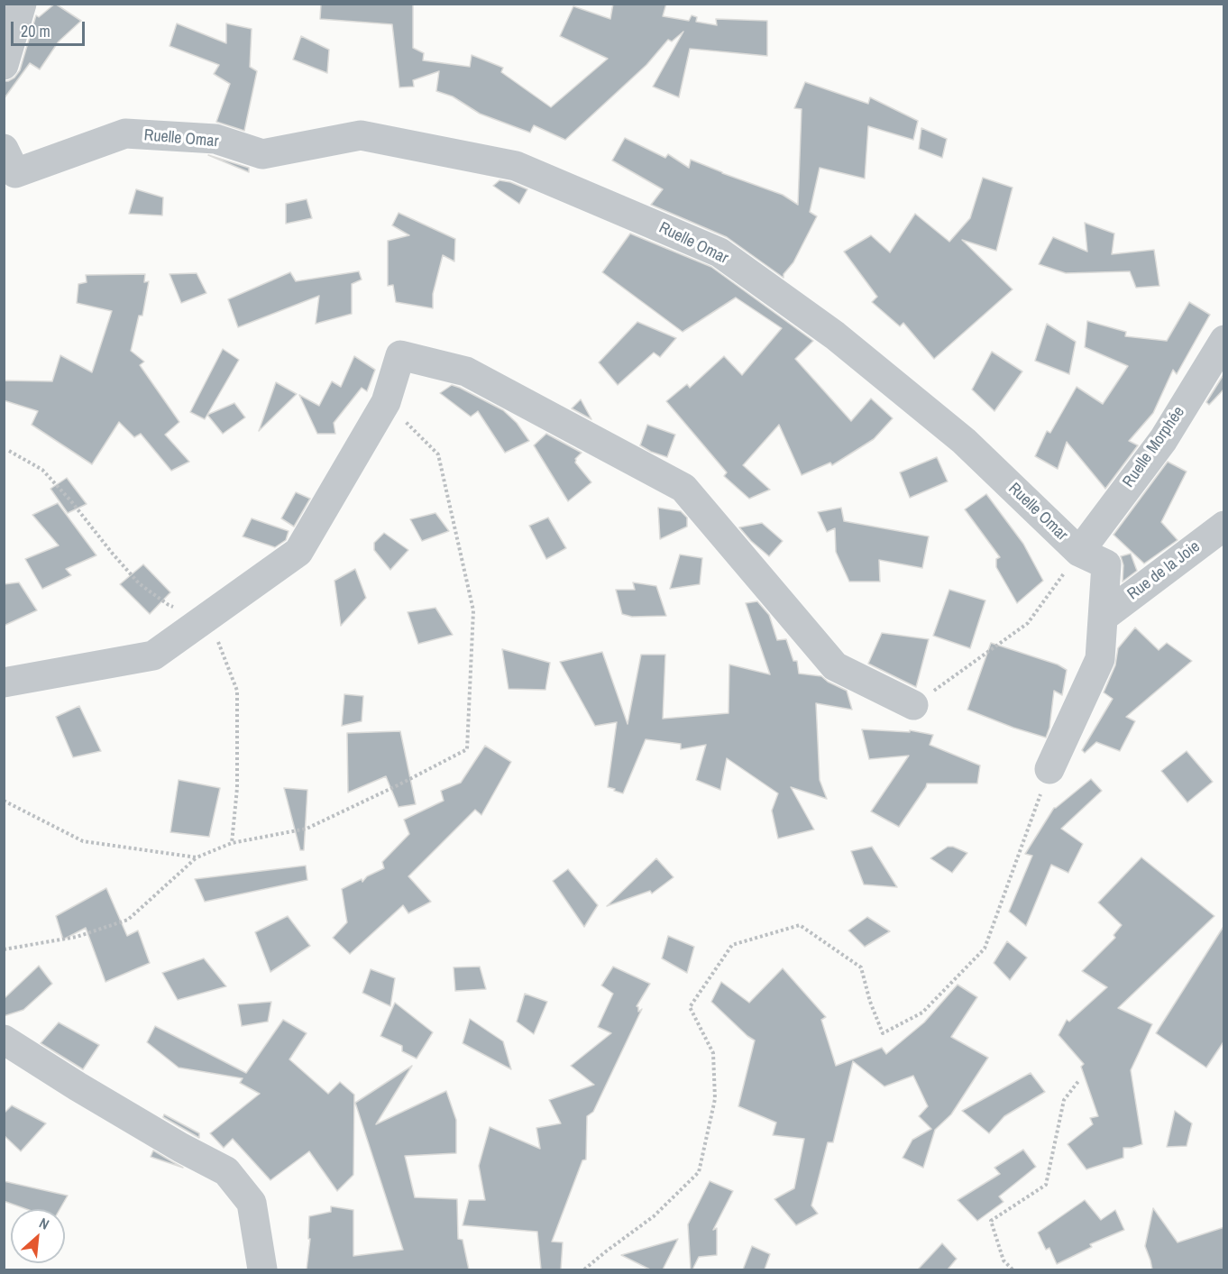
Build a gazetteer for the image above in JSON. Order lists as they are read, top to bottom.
{
  "streets": {
    "street": ["Ruelle Omar", "Ruelle Morphée", "Rue de la Joie"]
  },
  "crossings": [
    ["Ruelle Omar", "Ruelle Morphée"],
    ["Ruelle Omar", "Rue de la Joie"]
  ],
  "scale_bar": "20 m",
  "north": "top right"
}
